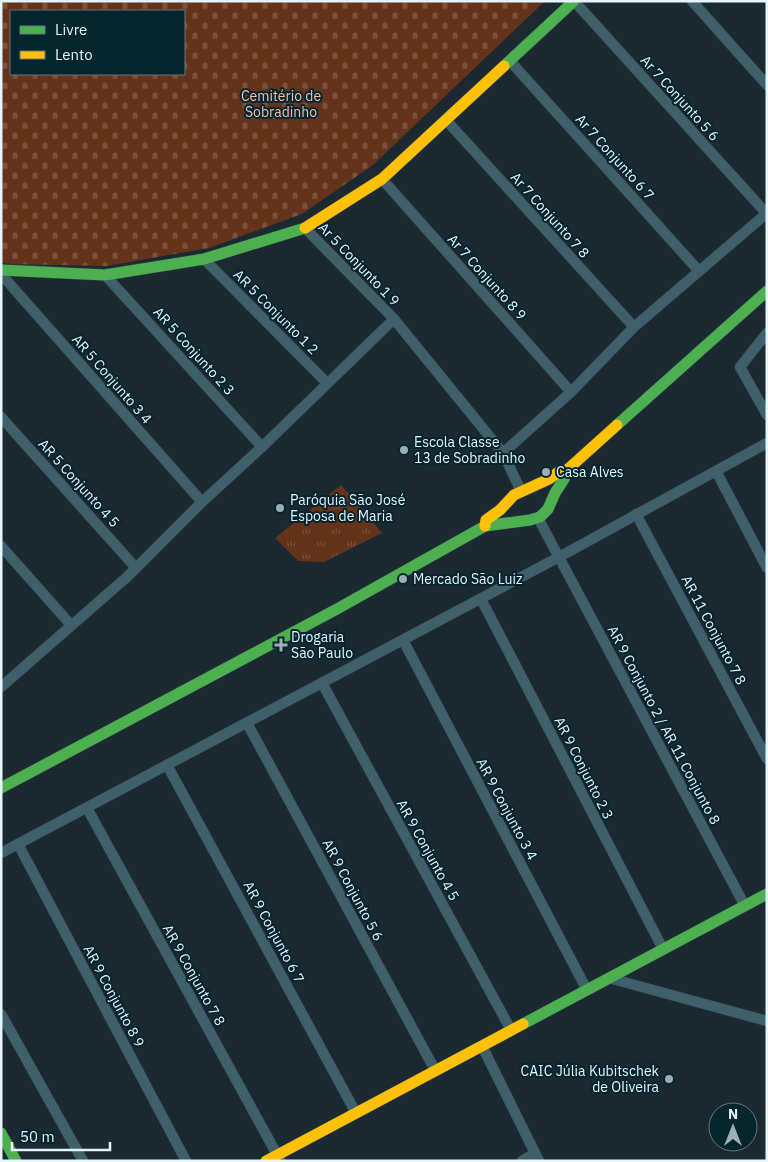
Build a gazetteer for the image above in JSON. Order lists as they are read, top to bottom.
{
  "streets": {
    "street": [
      "Ar 7 Conjunto 5 6",
      "Ar 7 Conjunto 6 7",
      "Ar 7 Conjunto 7 8",
      "Ar 5 Conjunto 1 9",
      "Ar 7 Conjunto 8 9",
      "AR 5 Conjunto 1 2",
      "AR 5 Conjunto 2 3",
      "AR 5 Conjunto 3 4",
      "AR 5 Conjunto 4 5",
      "AR 11 Conjunto 7 8",
      "AR 9 Conjunto 2 / AR 11 Conjunto 8",
      "AR 9 Conjunto 2 3",
      "AR 9 Conjunto 3 4",
      "AR 9 Conjunto 4 5",
      "AR 9 Conjunto 5 6",
      "AR 9 Conjunto 6 7",
      "AR 9 Conjunto 7 8",
      "AR 9 Conjunto 8 9"
    ]
  },
  "crossings": [
    ["Ar 5 Conjunto 1 9", "AR 9 Conjunto 2 / AR 11 Conjunto 8"]
  ],
  "parks": ["Cemitério de Sobradinho"],
  "places": {
    "other": [
      "Escola Classe 13 de Sobradinho",
      "Casa Alves",
      "Paróquia São José Esposa de Maria",
      "Mercado São Luiz",
      "CAIC Júlia Kubitschek de Oliveira"
    ],
    "health": ["Drogaria São Paulo"]
  },
  "legend": ["Livre", "Lento"],
  "scale_bar": "50 m",
  "north": "top"
}
